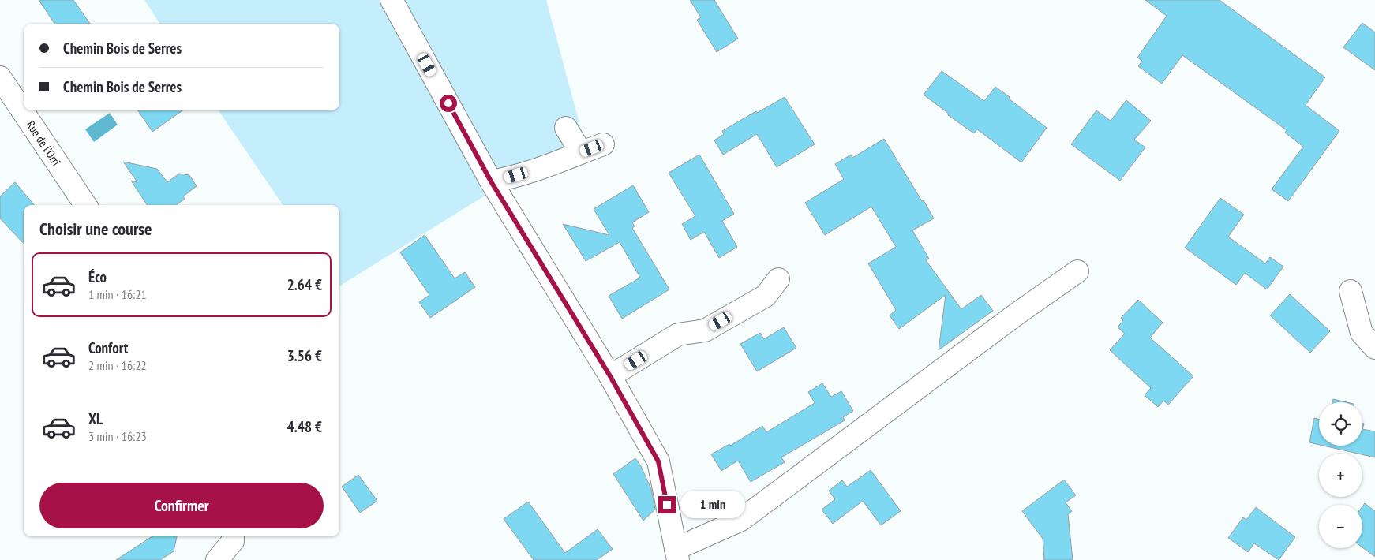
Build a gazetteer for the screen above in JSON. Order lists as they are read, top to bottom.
{
  "streets": {
    "street": ["Rue de l'Orri"]
  },
  "page": {
    "banner": ["Chemin Bois de Serres", "Chemin Bois de Serres"],
    "heading": "Choisir une course",
    "list": [
      {
        "name": "Éco",
        "note": "1 min · 16:21",
        "value": "2.64 €"
      },
      {
        "name": "Confort",
        "note": "2 min · 16:22",
        "value": "3.56 €"
      },
      {
        "name": "XL",
        "note": "3 min · 16:23",
        "value": "4.48 €"
      }
    ],
    "map_buttons": ["+", "−"],
    "buttons": "Confirmer",
    "bubble": "1 min"
  }
}
